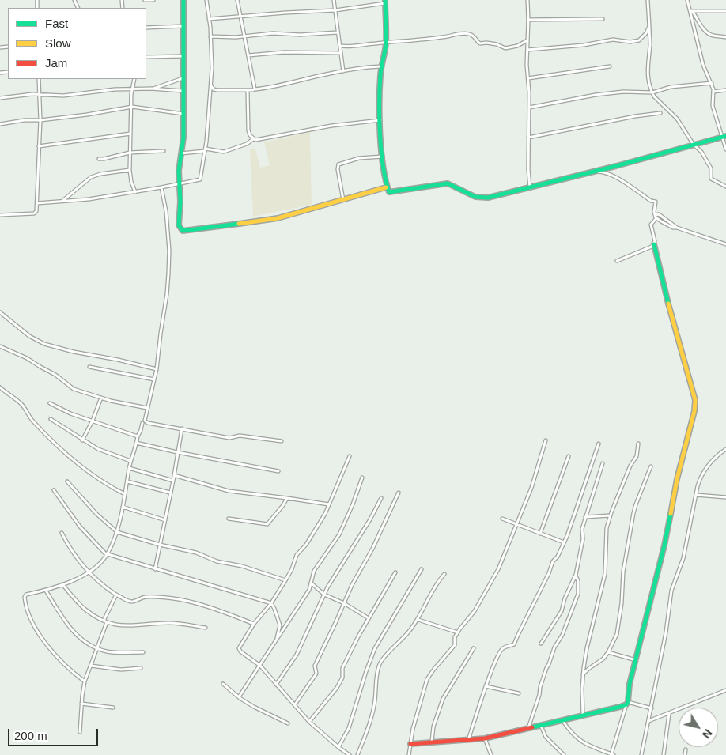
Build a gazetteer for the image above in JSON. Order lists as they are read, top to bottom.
{
  "legend": ["Fast", "Slow", "Jam"],
  "scale_bar": "200 m",
  "north": "bottom right"
}
